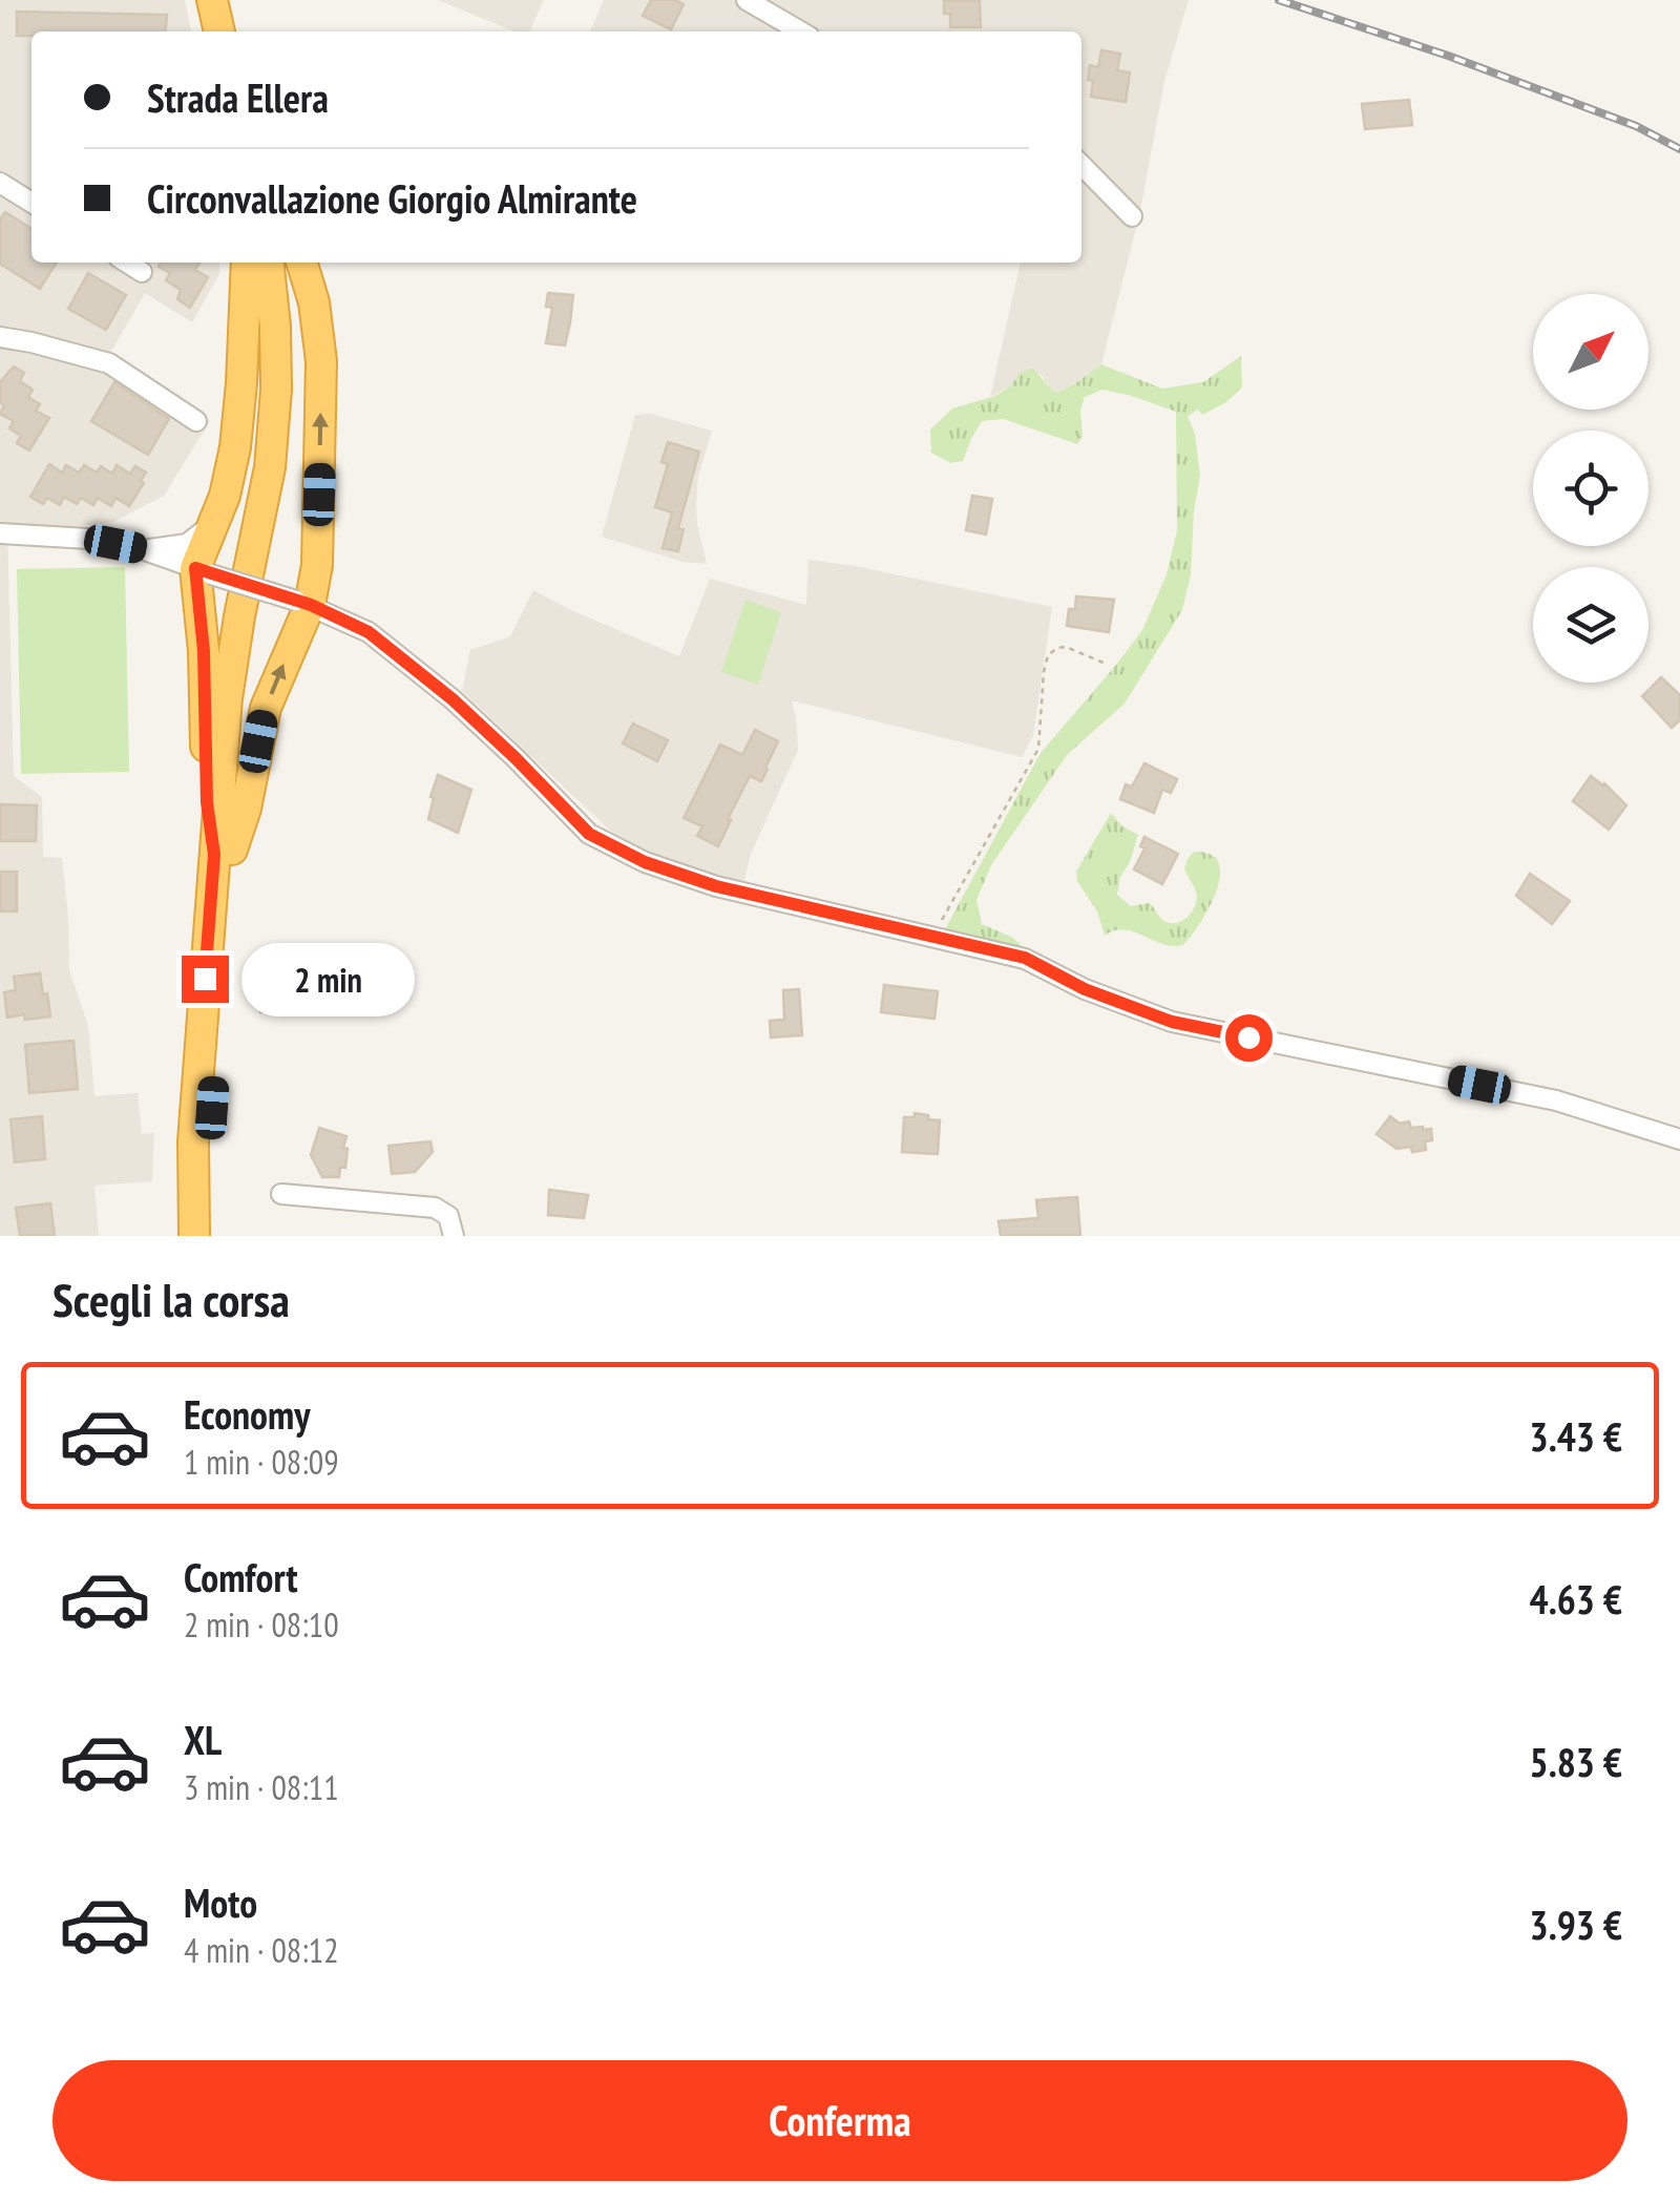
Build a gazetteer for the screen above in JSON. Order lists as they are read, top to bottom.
{
  "north": "top right",
  "page": {
    "banner": ["Strada Ellera", "Circonvallazione Giorgio Almirante"],
    "bubble": "2 min",
    "heading": "Scegli la corsa",
    "list": [
      {
        "name": "Economy",
        "note": "1 min · 08:09",
        "value": "3.43 €"
      },
      {
        "name": "Comfort",
        "note": "2 min · 08:10",
        "value": "4.63 €"
      },
      {
        "name": "XL",
        "note": "3 min · 08:11",
        "value": "5.83 €"
      },
      {
        "name": "Moto",
        "note": "4 min · 08:12",
        "value": "3.93 €"
      }
    ],
    "buttons": "Conferma"
  }
}
